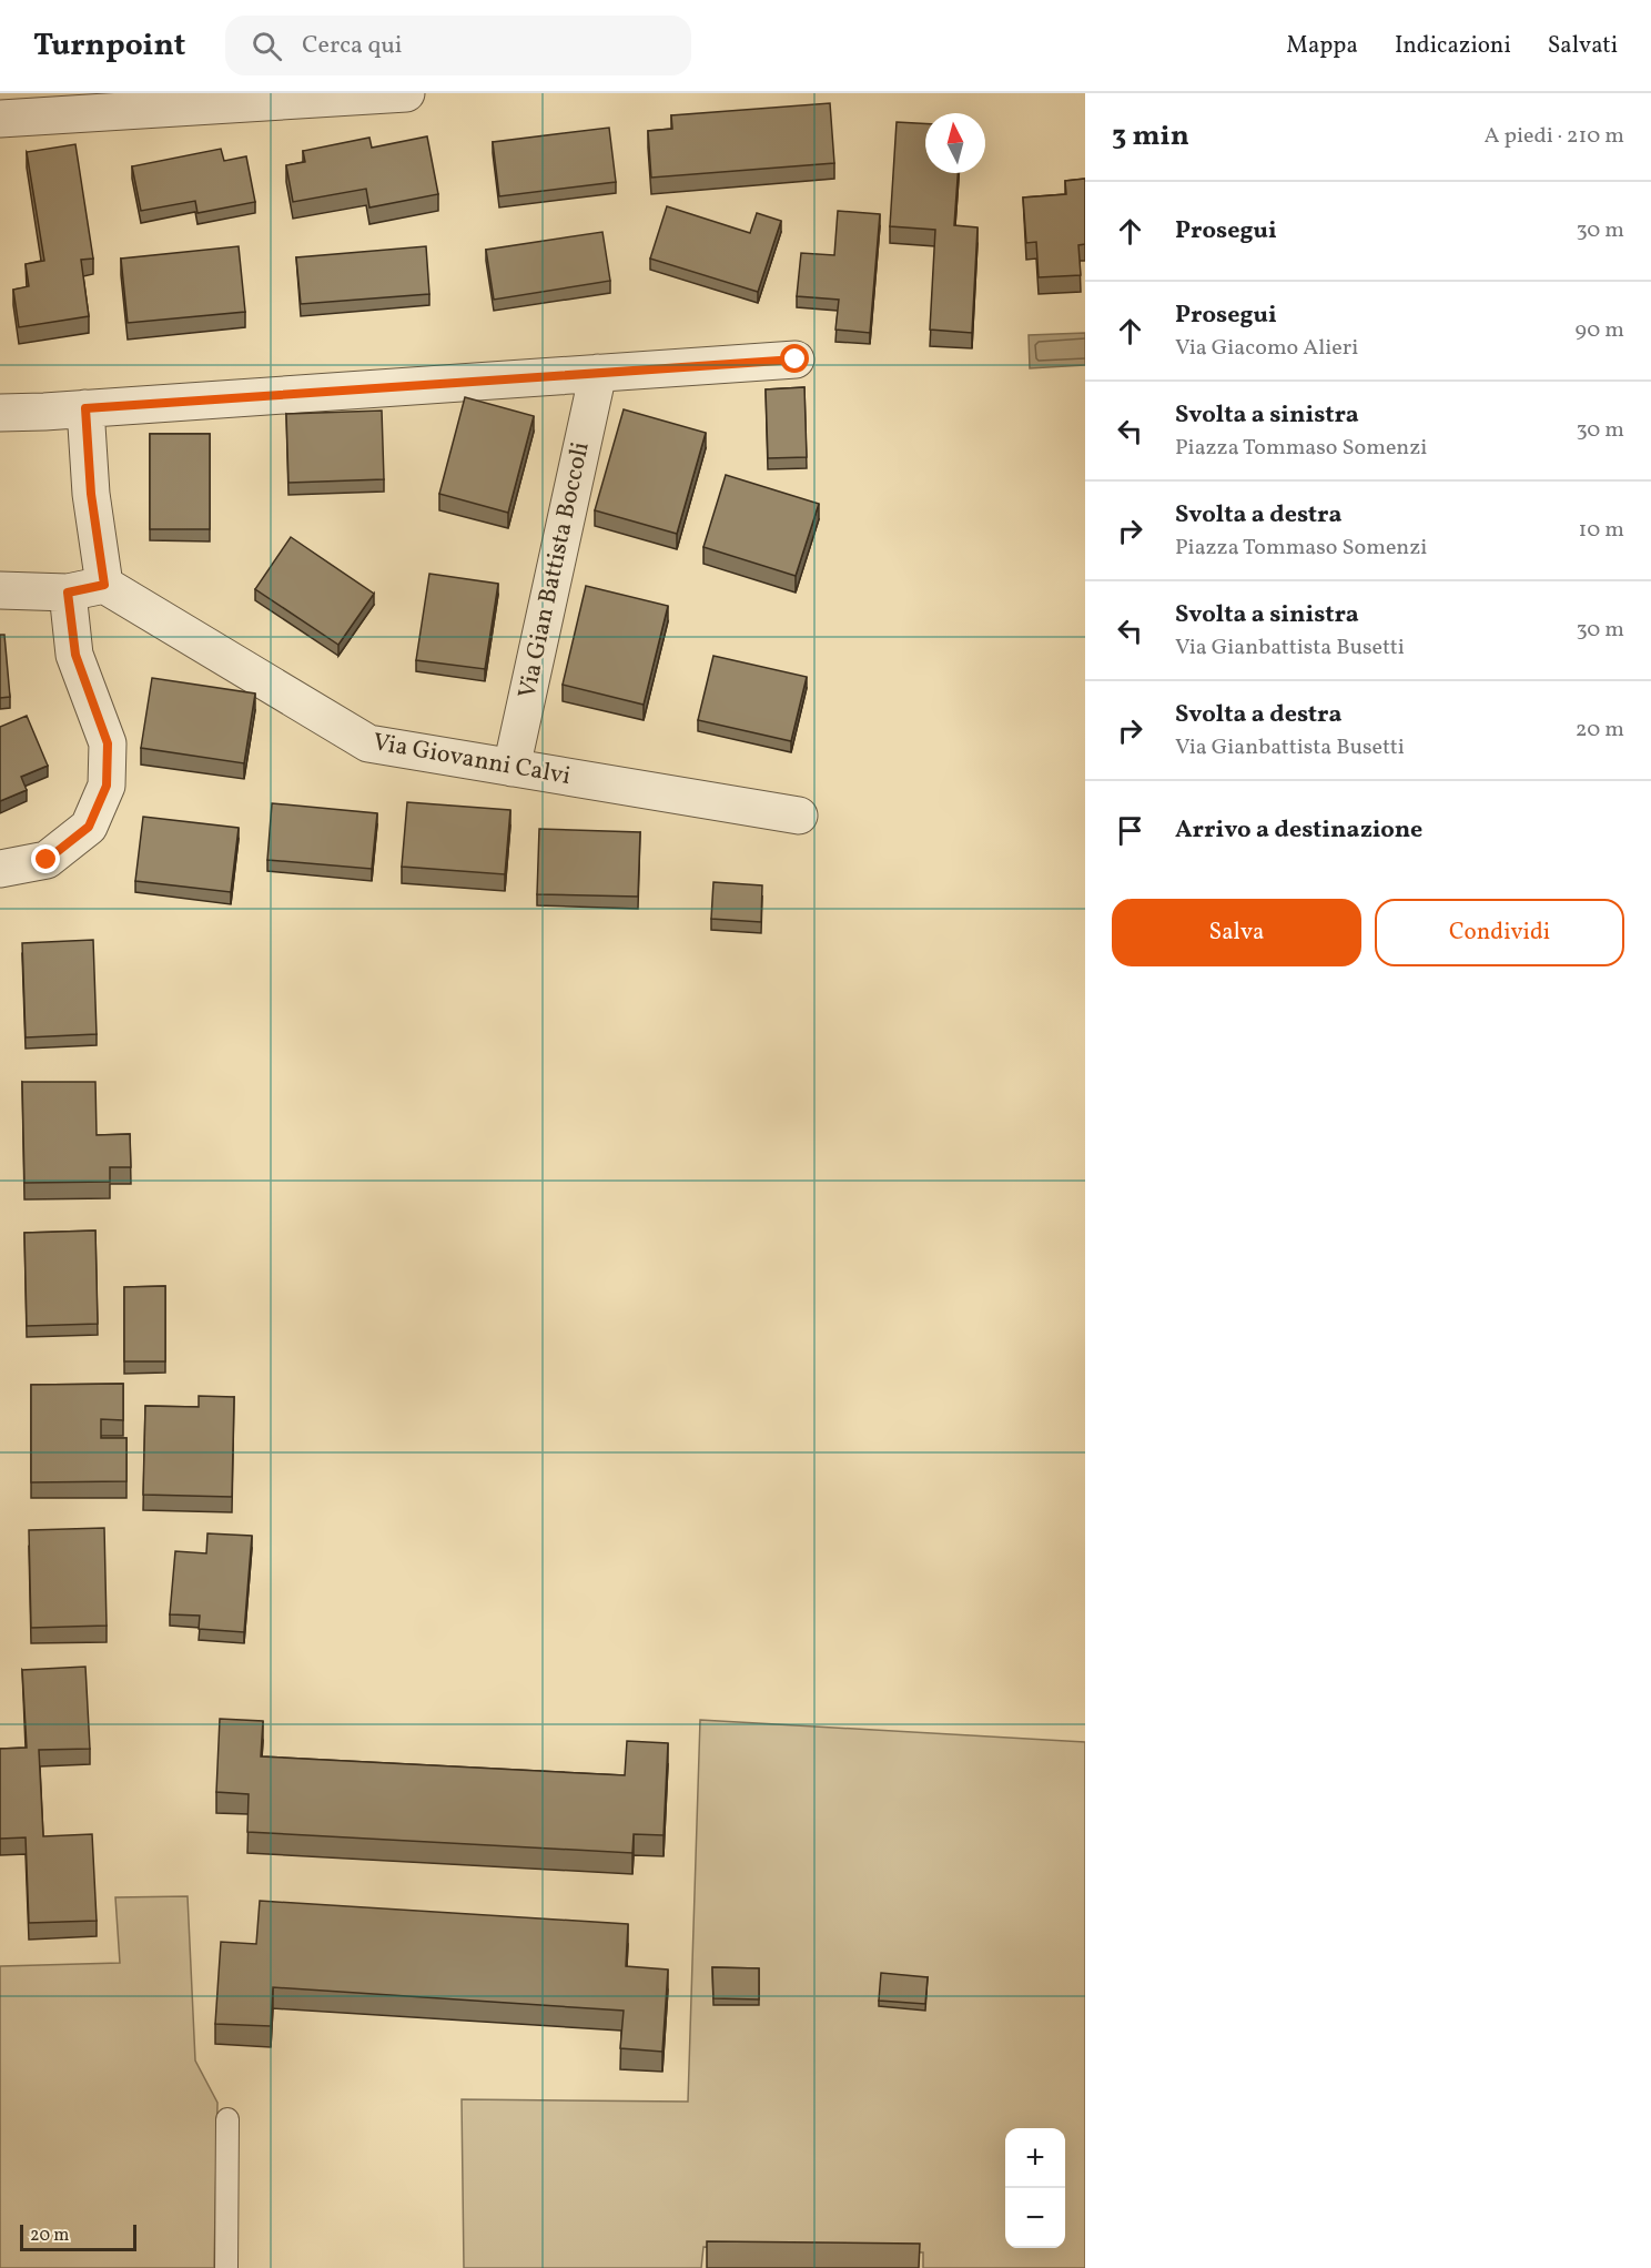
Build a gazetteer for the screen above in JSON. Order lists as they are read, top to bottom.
{
  "streets": {
    "street": ["Via Gian Battista Boccoli", "Via Giovanni Calvi"]
  },
  "crossings": [
    ["Via Gian Battista Boccoli", "Via Giovanni Calvi"]
  ],
  "scale_bar": "20 m",
  "north": "top",
  "page": {
    "header": "Turnpoint",
    "search": "Cerca qui",
    "nav": ["Mappa", "Indicazioni", "Salvati"],
    "heading": ["3 min", "A piedi · 210 m"],
    "list": [
      ["Prosegui", "30 m"],
      ["Prosegui", "Via Giacomo Alieri", "90 m"],
      ["Svolta a sinistra", "Piazza Tommaso Somenzi", "30 m"],
      ["Svolta a destra", "Piazza Tommaso Somenzi", "10 m"],
      ["Svolta a sinistra", "Via Gianbattista Busetti", "30 m"],
      ["Svolta a destra", "Via Gianbattista Busetti", "20 m"],
      "Arrivo a destinazione"
    ],
    "buttons": ["Salva", "Condividi"],
    "map_buttons": ["+", "−"],
    "scale": "20 m"
  }
}
